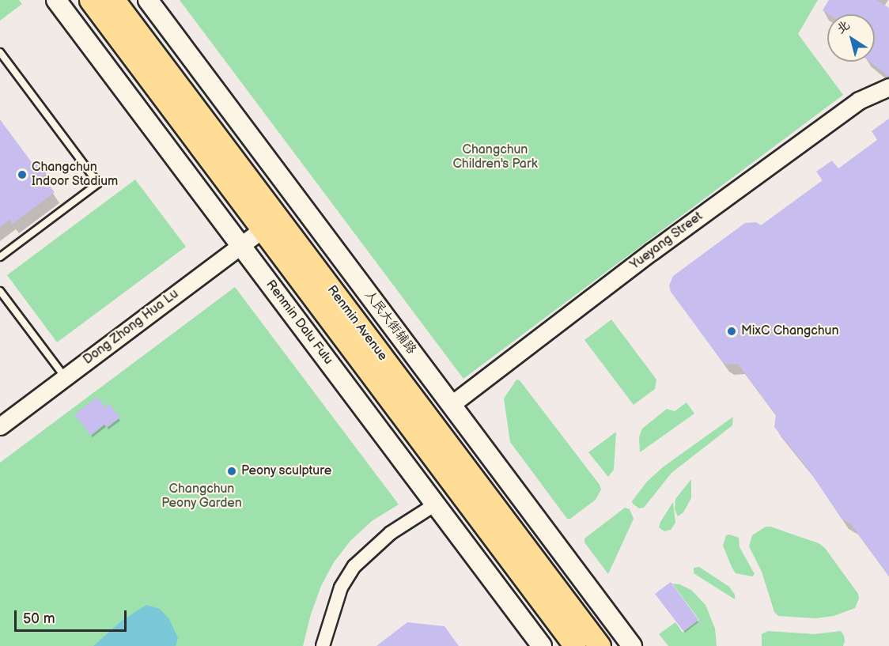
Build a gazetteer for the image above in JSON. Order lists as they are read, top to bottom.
{
  "streets": {
    "main road": ["Renmin Dalu Fulu", "人民大街辅路", "Renmin Avenue"],
    "street": ["Yueyang Street", "Dong Zhong Hua Lu"]
  },
  "crossings": [
    ["Yueyang Street", "人民大街辅路"],
    ["Renmin Dalu Fulu", "Dong Zhong Hua Lu"],
    ["Renmin Avenue", "Dong Zhong Hua Lu"]
  ],
  "parks": ["Changchun Children's Park", "Changchun Peony Garden"],
  "places": ["Changchun Indoor Stadium", "MixC Changchun", "Peony sculpture"],
  "scale_bar": "50 m",
  "north": "top left"
}
